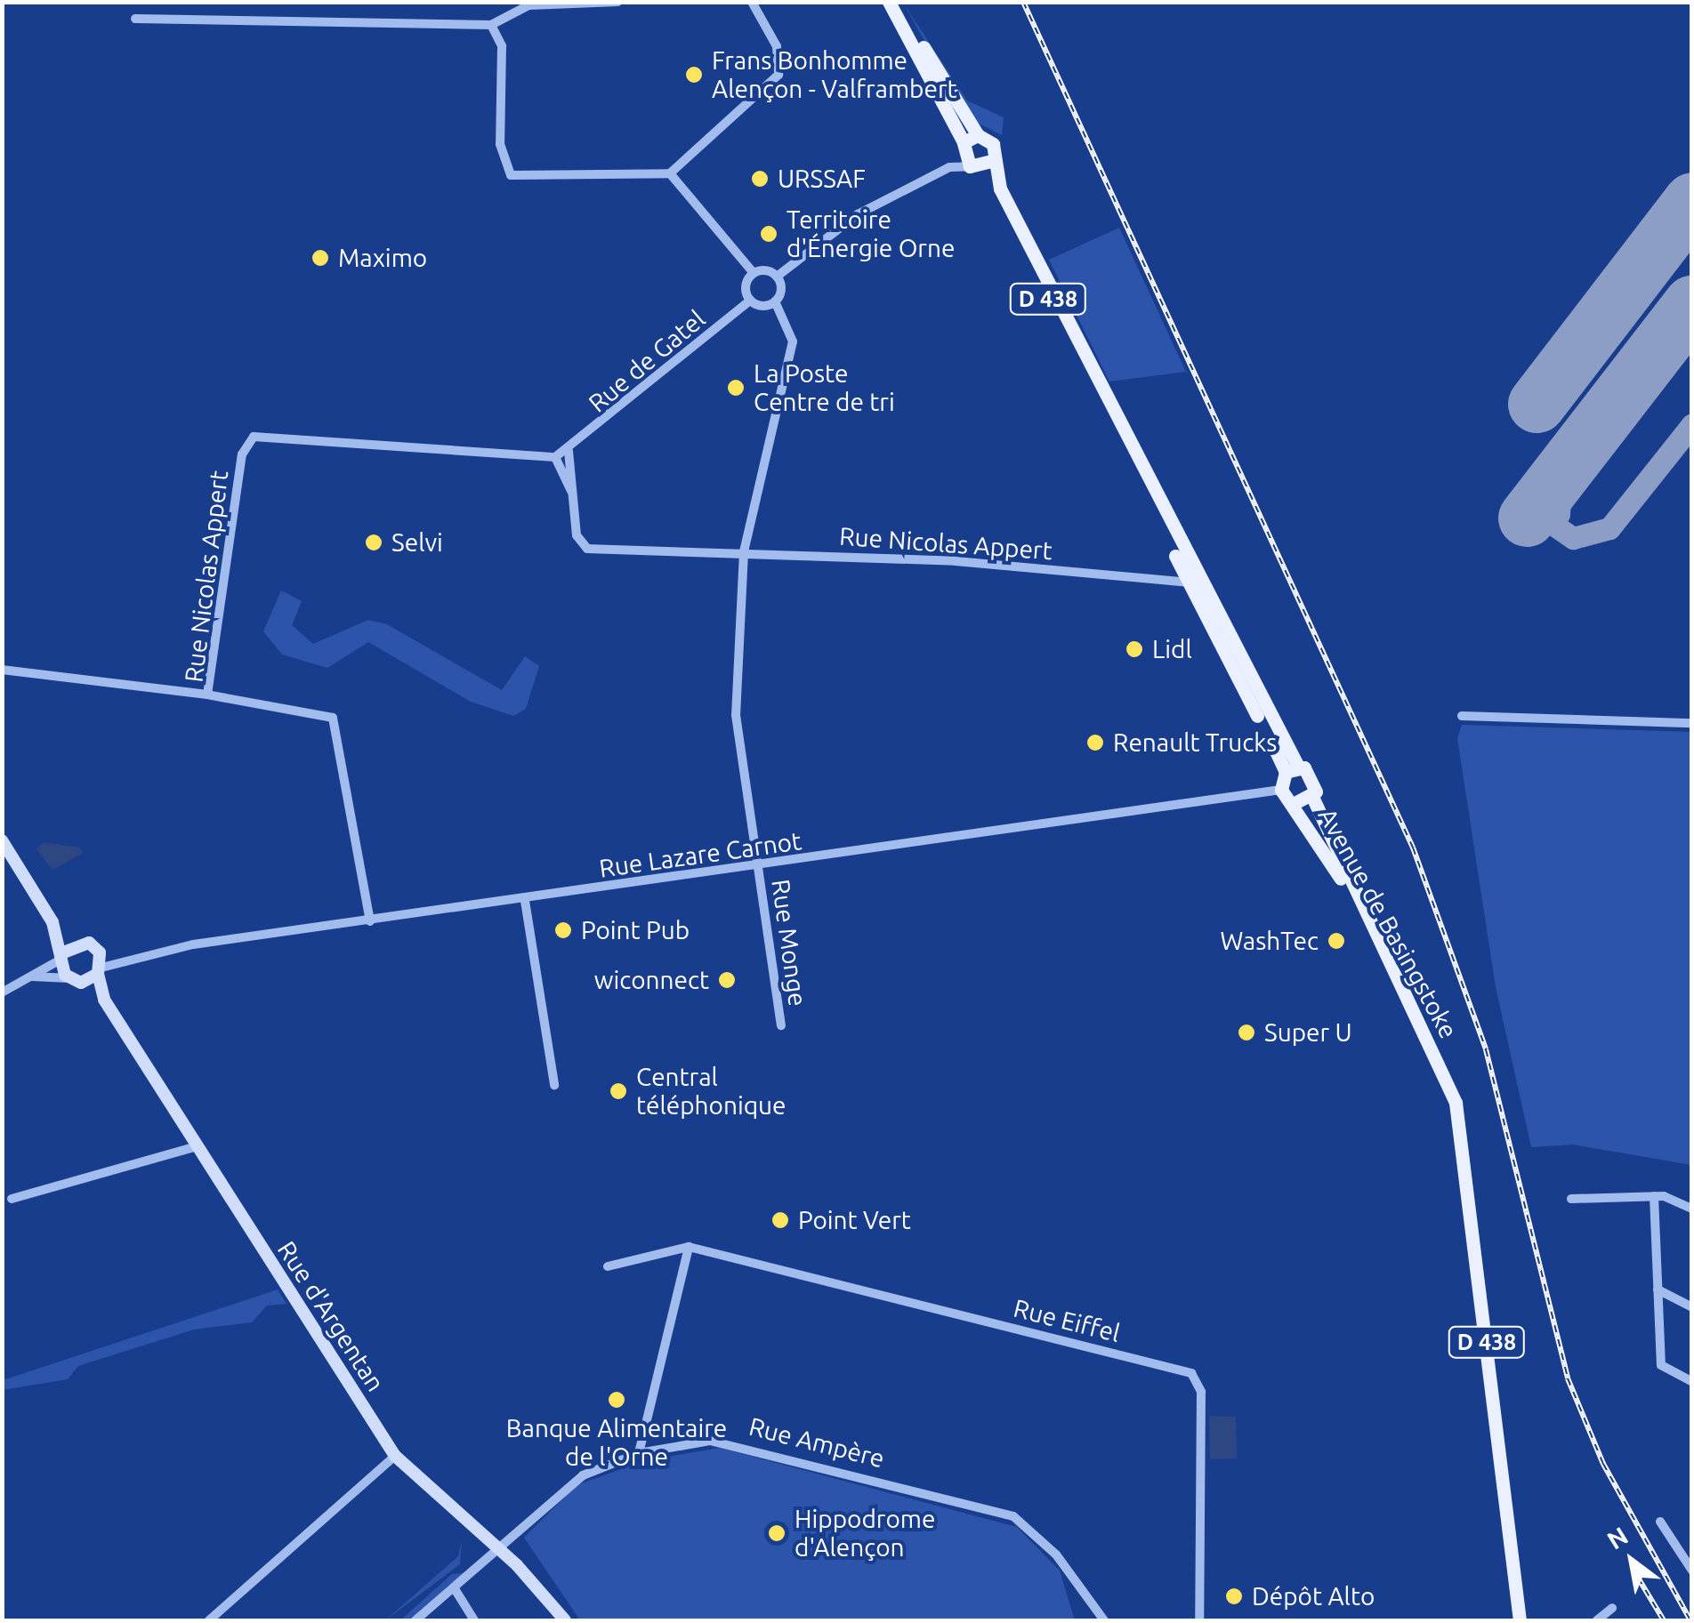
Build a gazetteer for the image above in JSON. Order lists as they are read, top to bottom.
{
  "streets": {
    "main road": ["D 438", "Avenue de Basingstoke", "Rue d'Argentan"],
    "street": [
      "Rue de Gatel",
      "Rue Nicolas Appert",
      "Rue Lazare Carnot",
      "Rue Monge",
      "Rue Eiffel",
      "Rue Ampère"
    ]
  },
  "crossings": [
    ["D 438", "Rue Nicolas Appert"],
    ["D 438", "Avenue de Basingstoke"],
    ["Rue de Gatel", "Rue Nicolas Appert"],
    ["Rue Nicolas Appert", "Rue Lazare Carnot"],
    ["Rue Nicolas Appert", "Rue Monge"],
    ["Rue Lazare Carnot", "Avenue de Basingstoke"],
    ["Rue Lazare Carnot", "Rue Monge"],
    ["Rue Lazare Carnot", "Rue d'Argentan"],
    ["Rue d'Argentan", "Rue Ampère"]
  ],
  "places": [
    "Frans Bonhomme Alençon - Valframbert",
    "URSSAF",
    "Territoire d'Énergie Orne",
    "Maximo",
    "La Poste Centre de tri",
    "Selvi",
    "Lidl",
    "Renault Trucks",
    "Point Pub",
    "WashTec",
    "wiconnect",
    "Super U",
    "Central téléphonique",
    "Point Vert",
    "Banque Alimentaire de l'Orne",
    "Hippodrome d'Alençon",
    "Dépôt Alto"
  ],
  "north": "top left"
}
